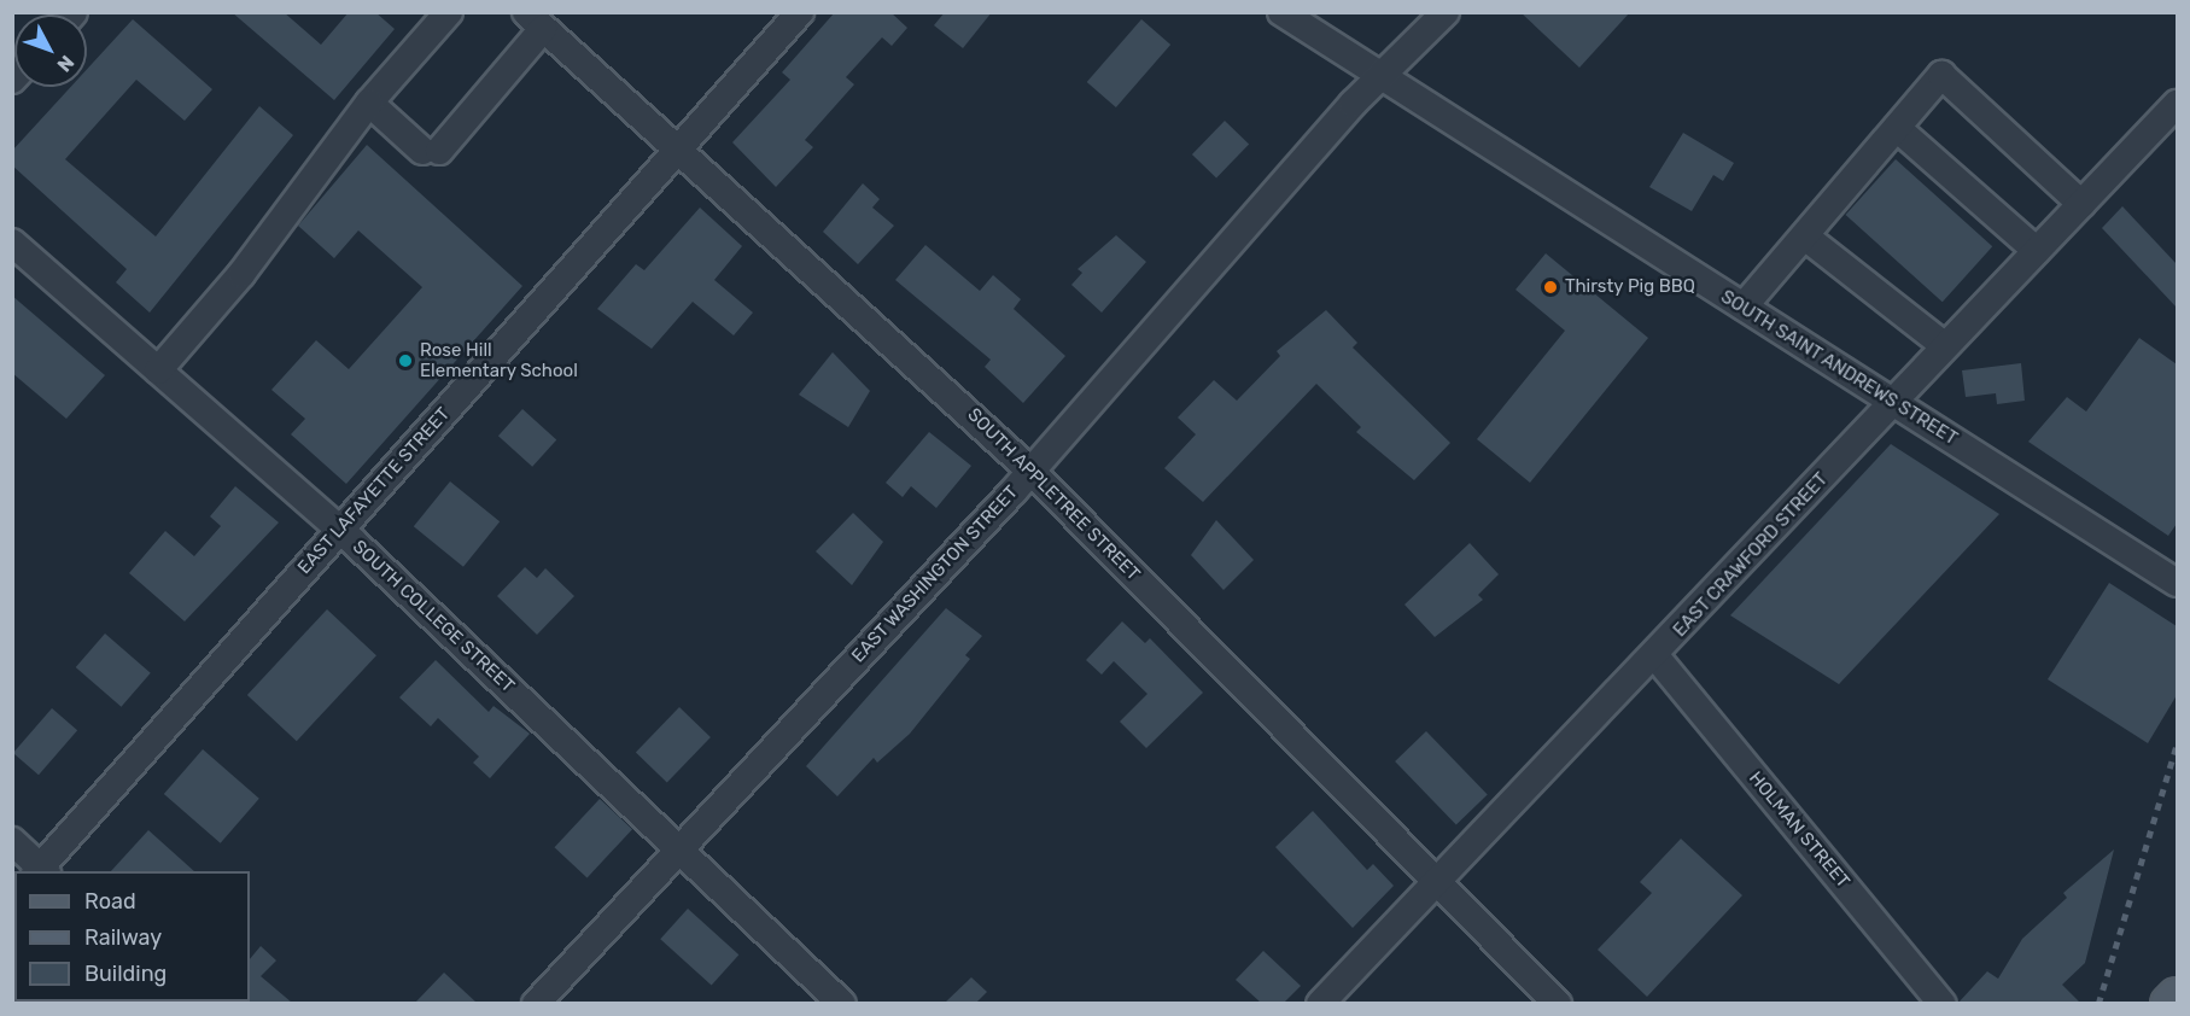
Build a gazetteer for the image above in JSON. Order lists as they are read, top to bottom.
{
  "streets": {
    "street": [
      "SOUTH SAINT ANDREWS STREET",
      "EAST LAFAYETTE STREET",
      "SOUTH APPLETREE STREET",
      "EAST CRAWFORD STREET",
      "EAST WASHINGTON STREET",
      "SOUTH COLLEGE STREET",
      "HOLMAN STREET"
    ]
  },
  "crossings": [
    ["SOUTH SAINT ANDREWS STREET", "EAST CRAWFORD STREET"],
    ["SOUTH SAINT ANDREWS STREET", "EAST WASHINGTON STREET"],
    ["EAST LAFAYETTE STREET", "SOUTH APPLETREE STREET"],
    ["EAST LAFAYETTE STREET", "SOUTH COLLEGE STREET"],
    ["SOUTH APPLETREE STREET", "EAST CRAWFORD STREET"],
    ["SOUTH APPLETREE STREET", "EAST WASHINGTON STREET"],
    ["EAST CRAWFORD STREET", "HOLMAN STREET"],
    ["EAST WASHINGTON STREET", "SOUTH COLLEGE STREET"]
  ],
  "places": ["Thirsty Pig BBQ", "Rose Hill Elementary School"],
  "legend": ["Road", "Railway", "Building"],
  "north": "bottom right"
}
